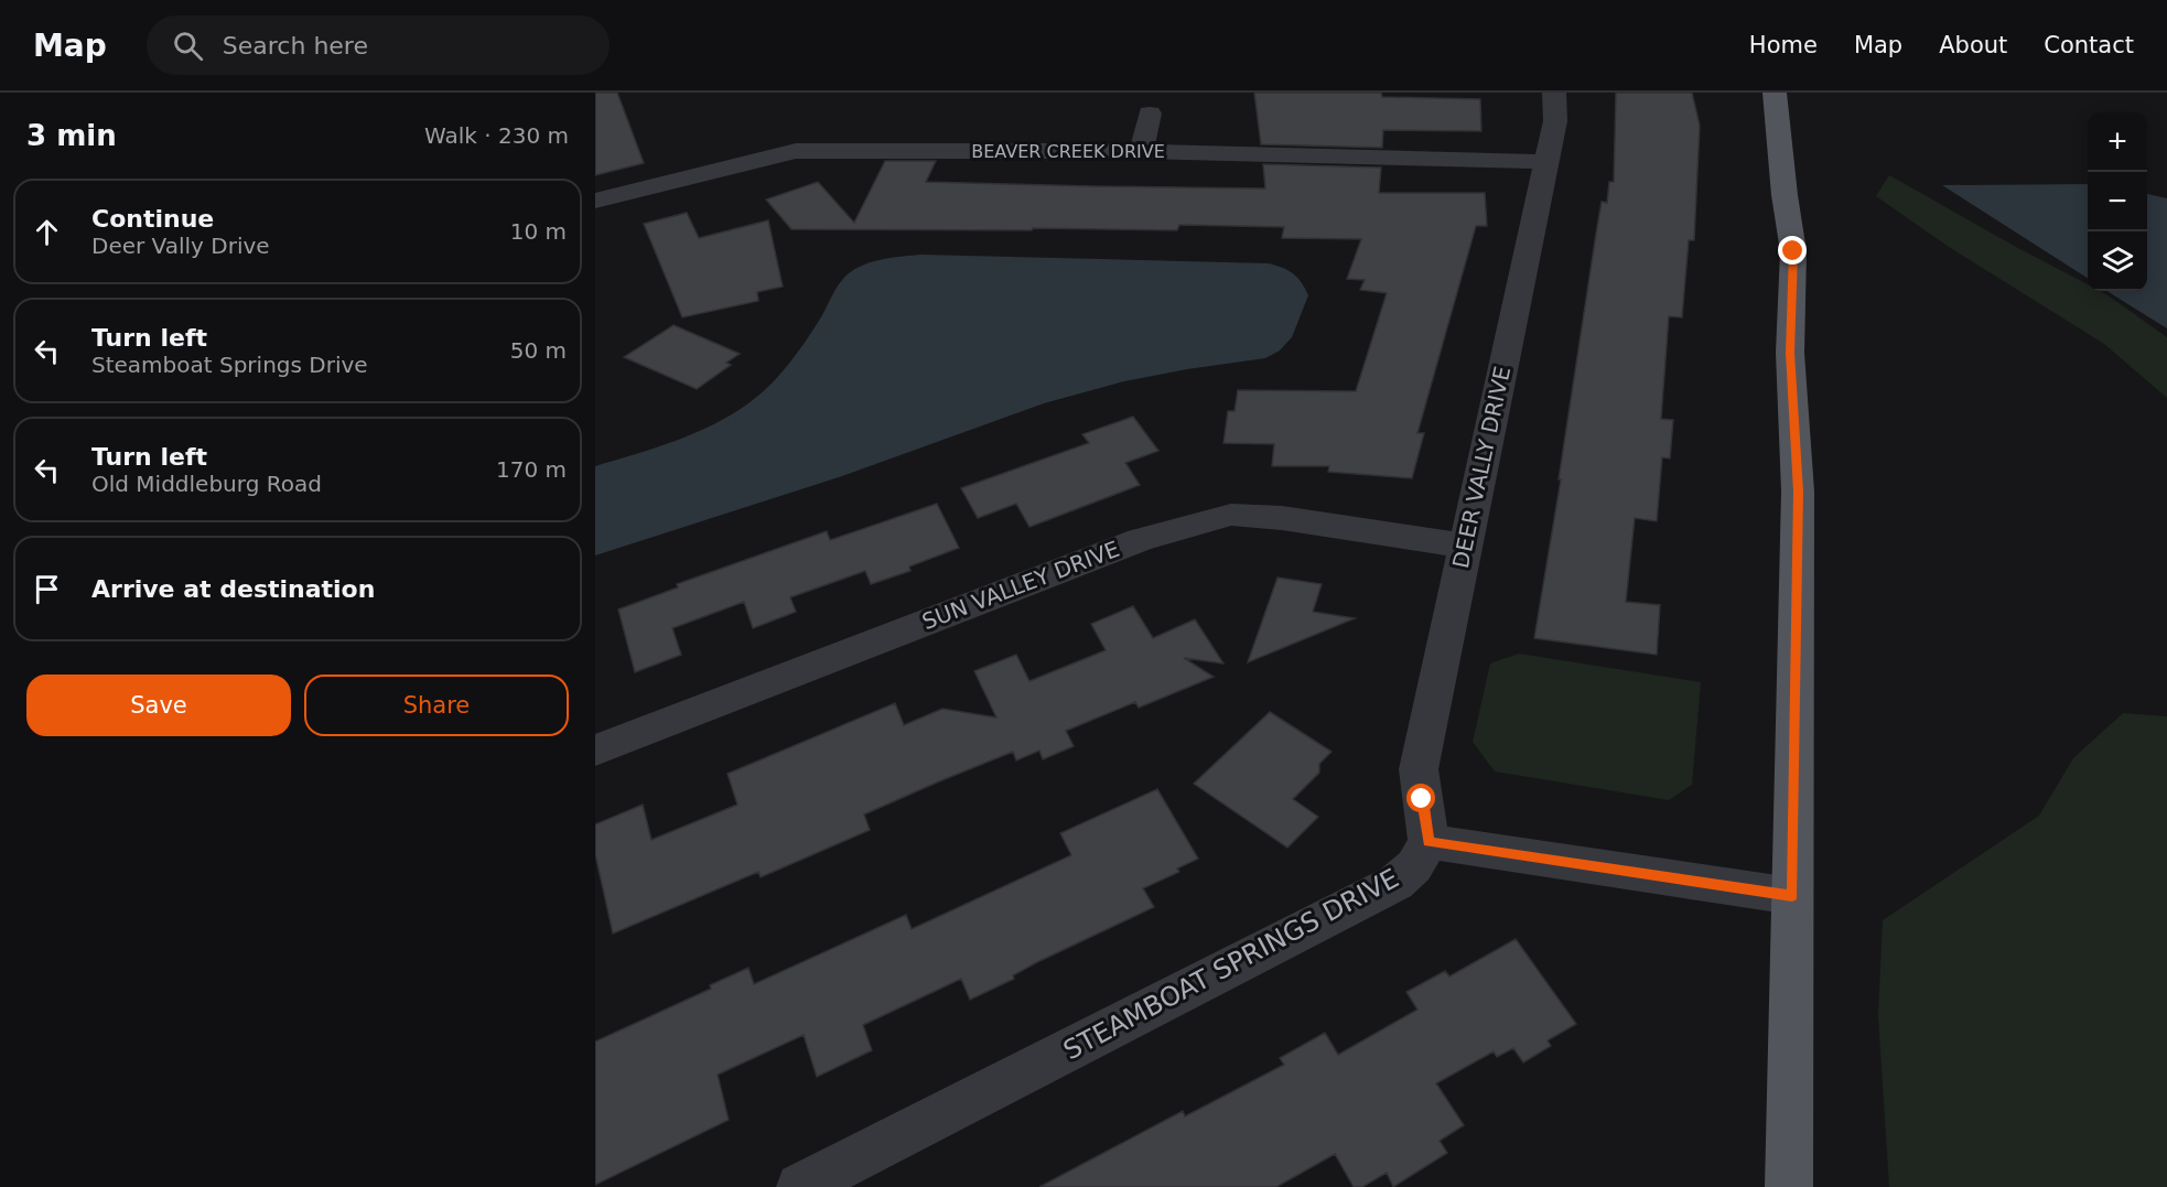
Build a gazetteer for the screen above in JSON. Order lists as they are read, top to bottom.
{
  "streets": {
    "street": [
      "BEAVER CREEK DRIVE",
      "DEER VALLY DRIVE",
      "SUN VALLEY DRIVE",
      "STEAMBOAT SPRINGS DRIVE"
    ]
  },
  "crossings": [
    ["BEAVER CREEK DRIVE", "DEER VALLY DRIVE"],
    ["DEER VALLY DRIVE", "SUN VALLEY DRIVE"],
    ["DEER VALLY DRIVE", "STEAMBOAT SPRINGS DRIVE"]
  ],
  "page": {
    "header": "Map",
    "search": "Search here",
    "nav": [
      "Home",
      "Map",
      "About",
      "Contact"
    ],
    "heading": ["3 min", "Walk · 230 m"],
    "map_buttons": ["+", "−"],
    "list": [
      ["Continue", "Deer Vally Drive", "10 m"],
      ["Turn left", "Steamboat Springs Drive", "50 m"],
      ["Turn left", "Old Middleburg Road", "170 m"],
      "Arrive at destination"
    ],
    "buttons": ["Save", "Share"]
  }
}
